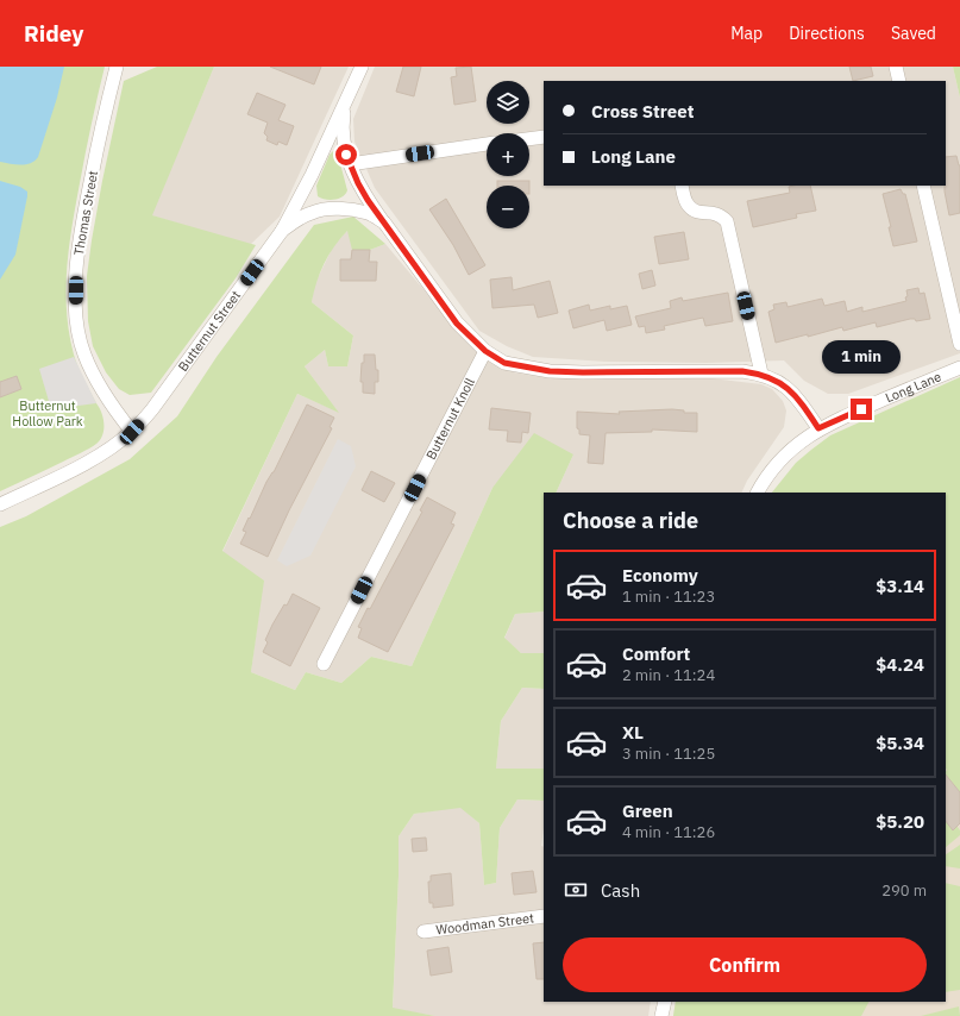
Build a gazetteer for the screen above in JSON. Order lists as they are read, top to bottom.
{
  "streets": {
    "street": [
      "Thomas Street",
      "Butternut Street",
      "Long Lane",
      "Butternut Knoll",
      "Woodman Street"
    ]
  },
  "crossings": [
    ["Thomas Street", "Butternut Street"]
  ],
  "parks": ["Butternut Hollow Park"],
  "page": {
    "header": "Ridey",
    "nav": ["Map", "Directions", "Saved"],
    "map_buttons": ["+", "−"],
    "banner": ["Cross Street", "Long Lane"],
    "bubble": "1 min",
    "heading": "Choose a ride",
    "list": [
      {
        "name": "Economy",
        "note": "1 min · 11:23",
        "value": "$3.14"
      },
      {
        "name": "Comfort",
        "note": "2 min · 11:24",
        "value": "$4.24"
      },
      {
        "name": "XL",
        "note": "3 min · 11:25",
        "value": "$5.34"
      },
      {
        "name": "Green",
        "note": "4 min · 11:26",
        "value": "$5.20"
      }
    ],
    "pay": ["Cash", "290 m"],
    "buttons": "Confirm"
  }
}
